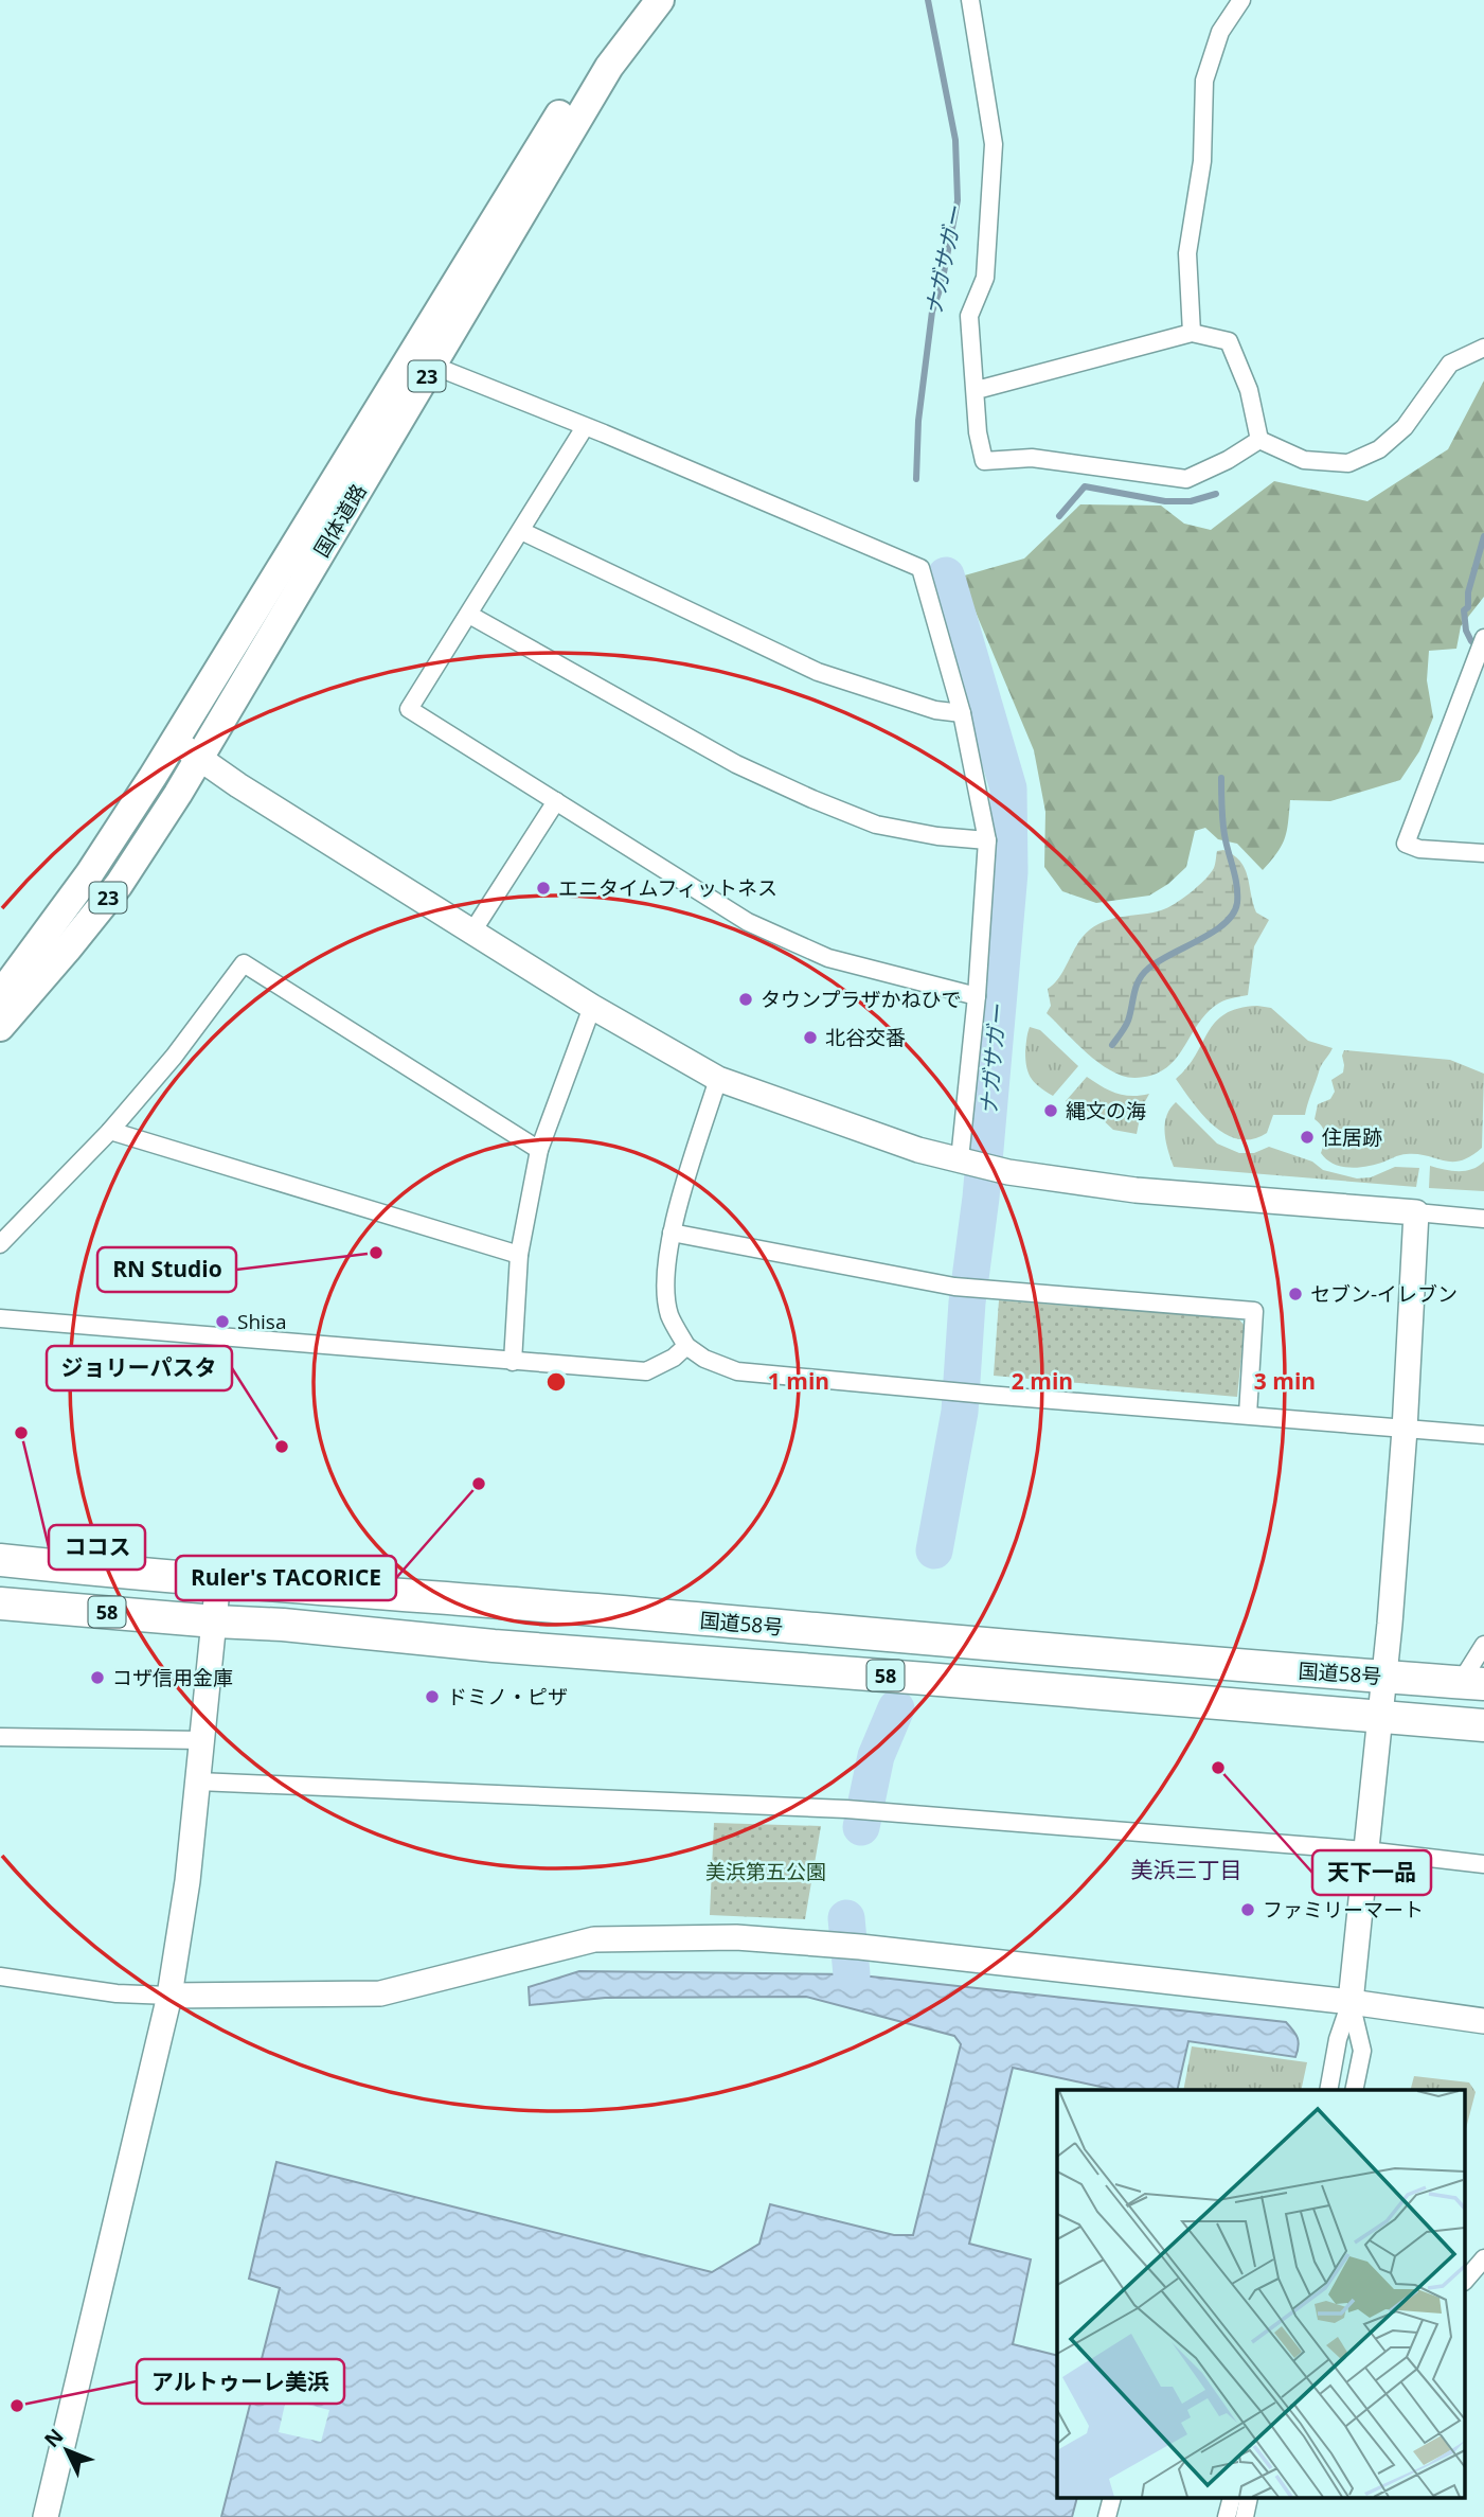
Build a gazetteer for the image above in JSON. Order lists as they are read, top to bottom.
{
  "streets": {
    "highway": ["58", "国道58号"],
    "main road": ["23", "国体道路"]
  },
  "districts": ["美浜三丁目"],
  "water": ["ナガサガー"],
  "parks": ["美浜第五公園"],
  "places": [
    "エニタイムフィットネス",
    "タウンプラザかねひで",
    "北谷交番",
    "縄文の海",
    "住居跡",
    "RN Studio",
    "セブン-イレブン",
    "Shisa",
    "ココス",
    "ジョリーパスタ",
    "Ruler's TACORICE",
    "コザ信用金庫",
    "ドミノ・ピザ",
    "天下一品",
    "ファミリーマート",
    "アルトゥーレ美浜"
  ],
  "north": "top left",
  "rings": ["1 min", "2 min", "3 min"]
}
